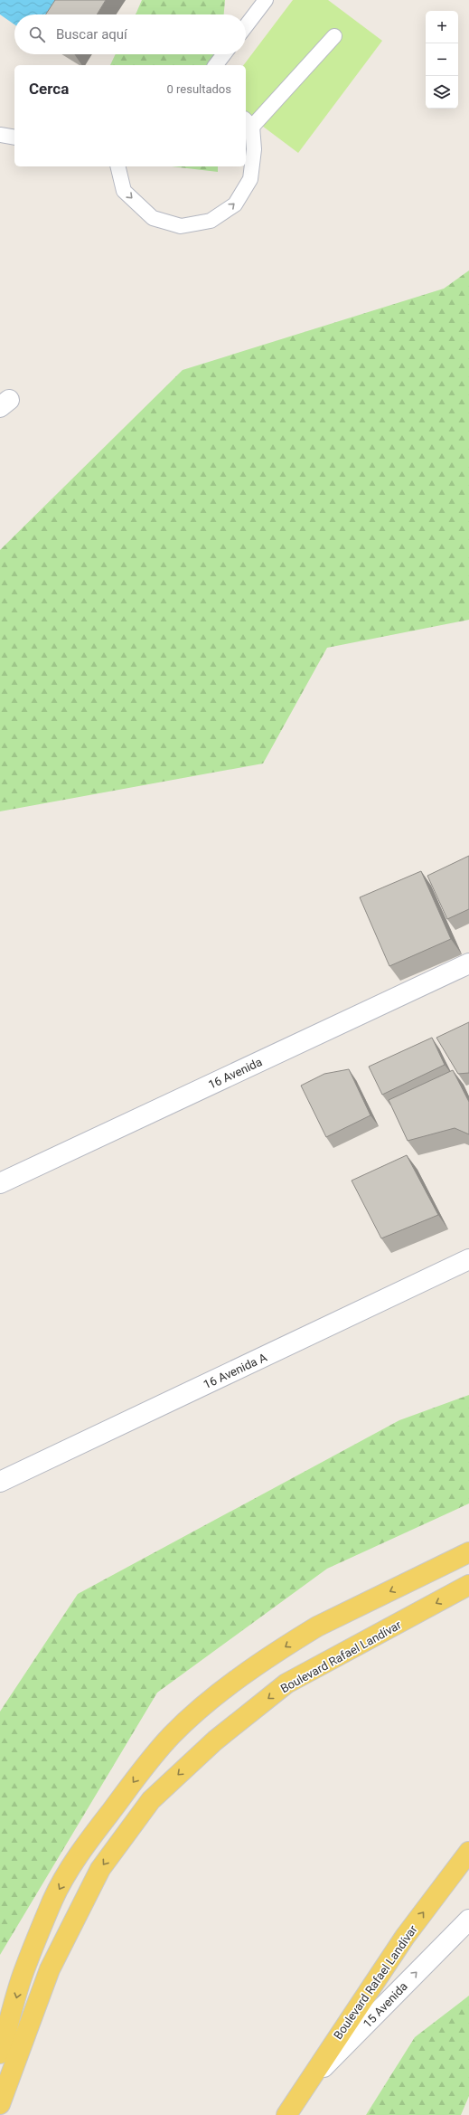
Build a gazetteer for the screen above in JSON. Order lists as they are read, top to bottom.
{
  "streets": {
    "main road": ["Boulevard Rafael Landívar"],
    "street": ["16 Avenida", "16 Avenida A", "15 Avenida"]
  },
  "crossings": [
    ["Boulevard Rafael Landívar", "15 Avenida"]
  ],
  "one_way": ["15 Avenida"],
  "page": {
    "map_buttons": ["+", "−"],
    "search": "Buscar aquí",
    "heading": ["Cerca", "0 resultados"]
  }
}
